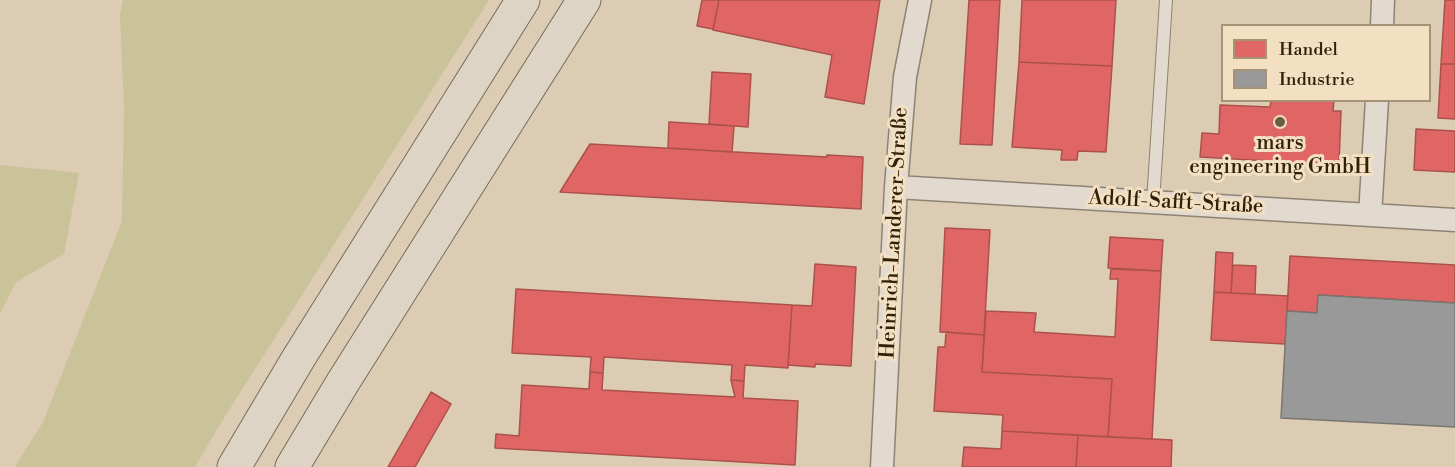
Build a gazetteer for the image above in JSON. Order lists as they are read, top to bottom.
{
  "streets": {
    "street": ["Adolf-Safft-Straße", "Heinrich-Landerer-Straße"]
  },
  "crossings": [
    ["Adolf-Safft-Straße", "Heinrich-Landerer-Straße"]
  ],
  "places": ["mars engineering GmbH"],
  "legend": ["Handel", "Industrie"]
}
